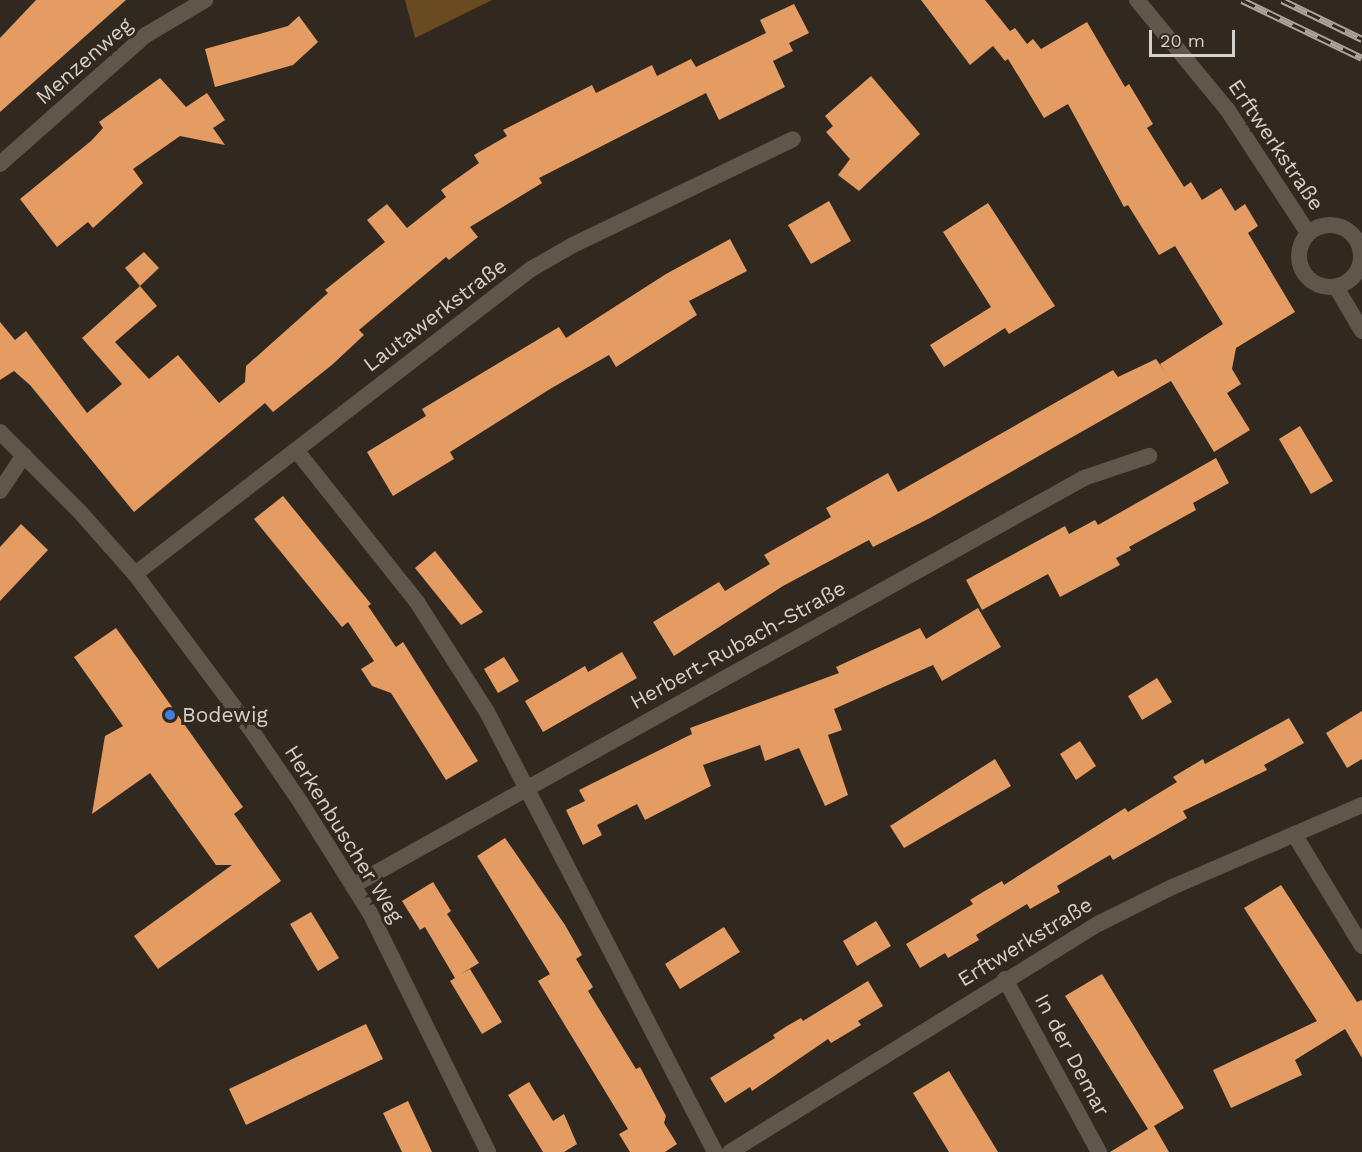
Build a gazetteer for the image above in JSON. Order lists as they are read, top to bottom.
{
  "streets": {
    "street": [
      "Menzenweg",
      "Erftwerkstraße",
      "Lautawerkstraße",
      "Herbert-Rubach-Straße",
      "Herkenbuscher Weg",
      "In der Demar"
    ]
  },
  "crossings": [
    ["Erftwerkstraße", "In der Demar"],
    ["Lautawerkstraße", "Herkenbuscher Weg"],
    ["Herbert-Rubach-Straße", "Herkenbuscher Weg"]
  ],
  "places": ["Bodewig"],
  "scale_bar": "20 m"
}
